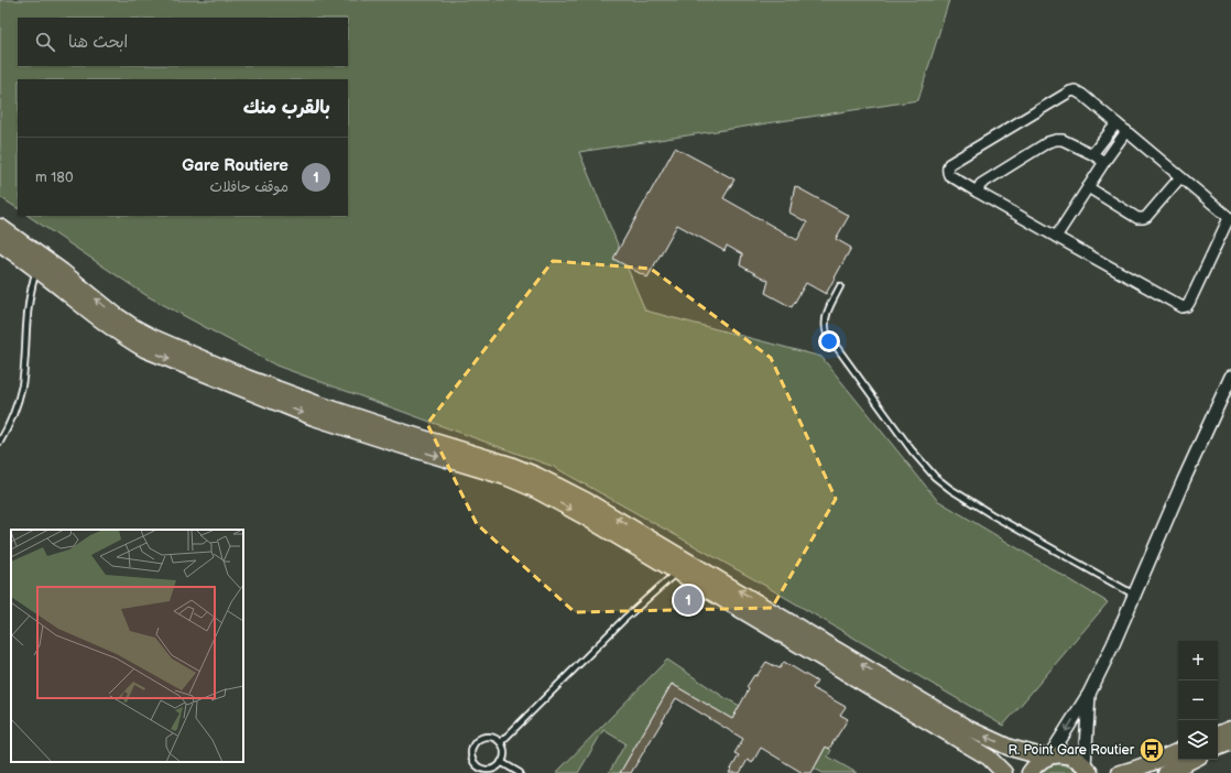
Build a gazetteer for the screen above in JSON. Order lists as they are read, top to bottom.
{
  "places": {
    "bus stop": ["R. Point Gare Routier"]
  },
  "page": {
    "search": "ابحث هنا",
    "heading": "بالقرب منك",
    "list": [
      {
        "mark": "1",
        "name": "Gare Routiere",
        "note": "موقف حافلات",
        "value": "180 m"
      }
    ],
    "pins": "1",
    "map_buttons": ["+", "−"]
  }
}
